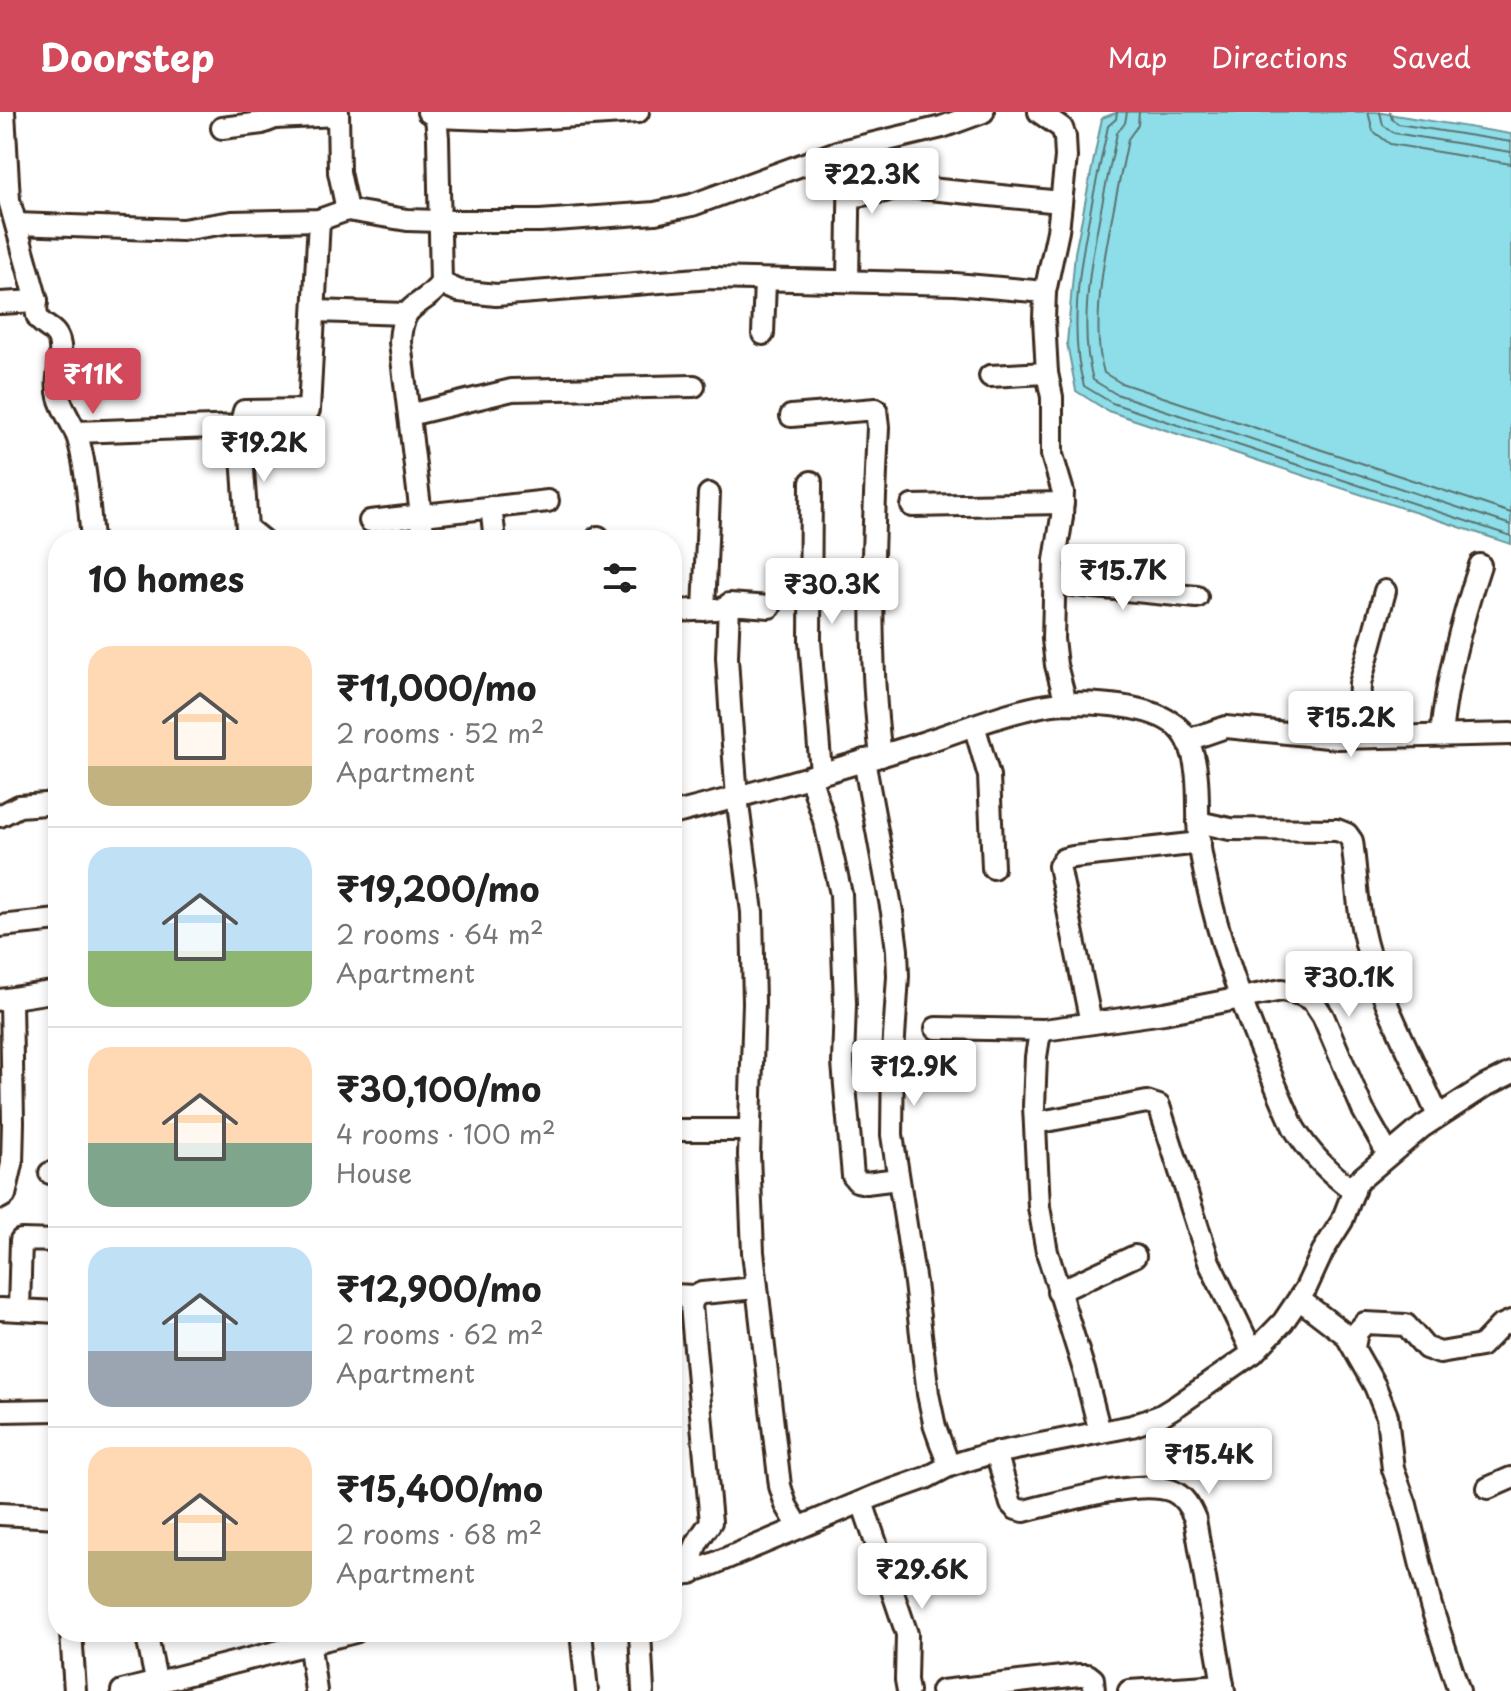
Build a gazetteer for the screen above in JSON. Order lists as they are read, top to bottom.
{
  "page": {
    "header": "Doorstep",
    "nav": ["Map", "Directions", "Saved"],
    "price": [
      "₹22.3K",
      "₹11K",
      "₹19.2K",
      "₹15.7K",
      "₹30.3K",
      "₹15.2K",
      "₹30.1K",
      "₹12.9K",
      "₹15.4K",
      "₹29.6K"
    ],
    "heading": "10 homes",
    "list": [
      {
        "name": "₹11,000/mo",
        "note": "2 rooms · 52 m² · Apartment"
      },
      {
        "name": "₹19,200/mo",
        "note": "2 rooms · 64 m² · Apartment"
      },
      {
        "name": "₹30,100/mo",
        "note": "4 rooms · 100 m² · House"
      },
      {
        "name": "₹12,900/mo",
        "note": "2 rooms · 62 m² · Apartment"
      },
      {
        "name": "₹15,400/mo",
        "note": "2 rooms · 68 m² · Apartment"
      }
    ]
  }
}
